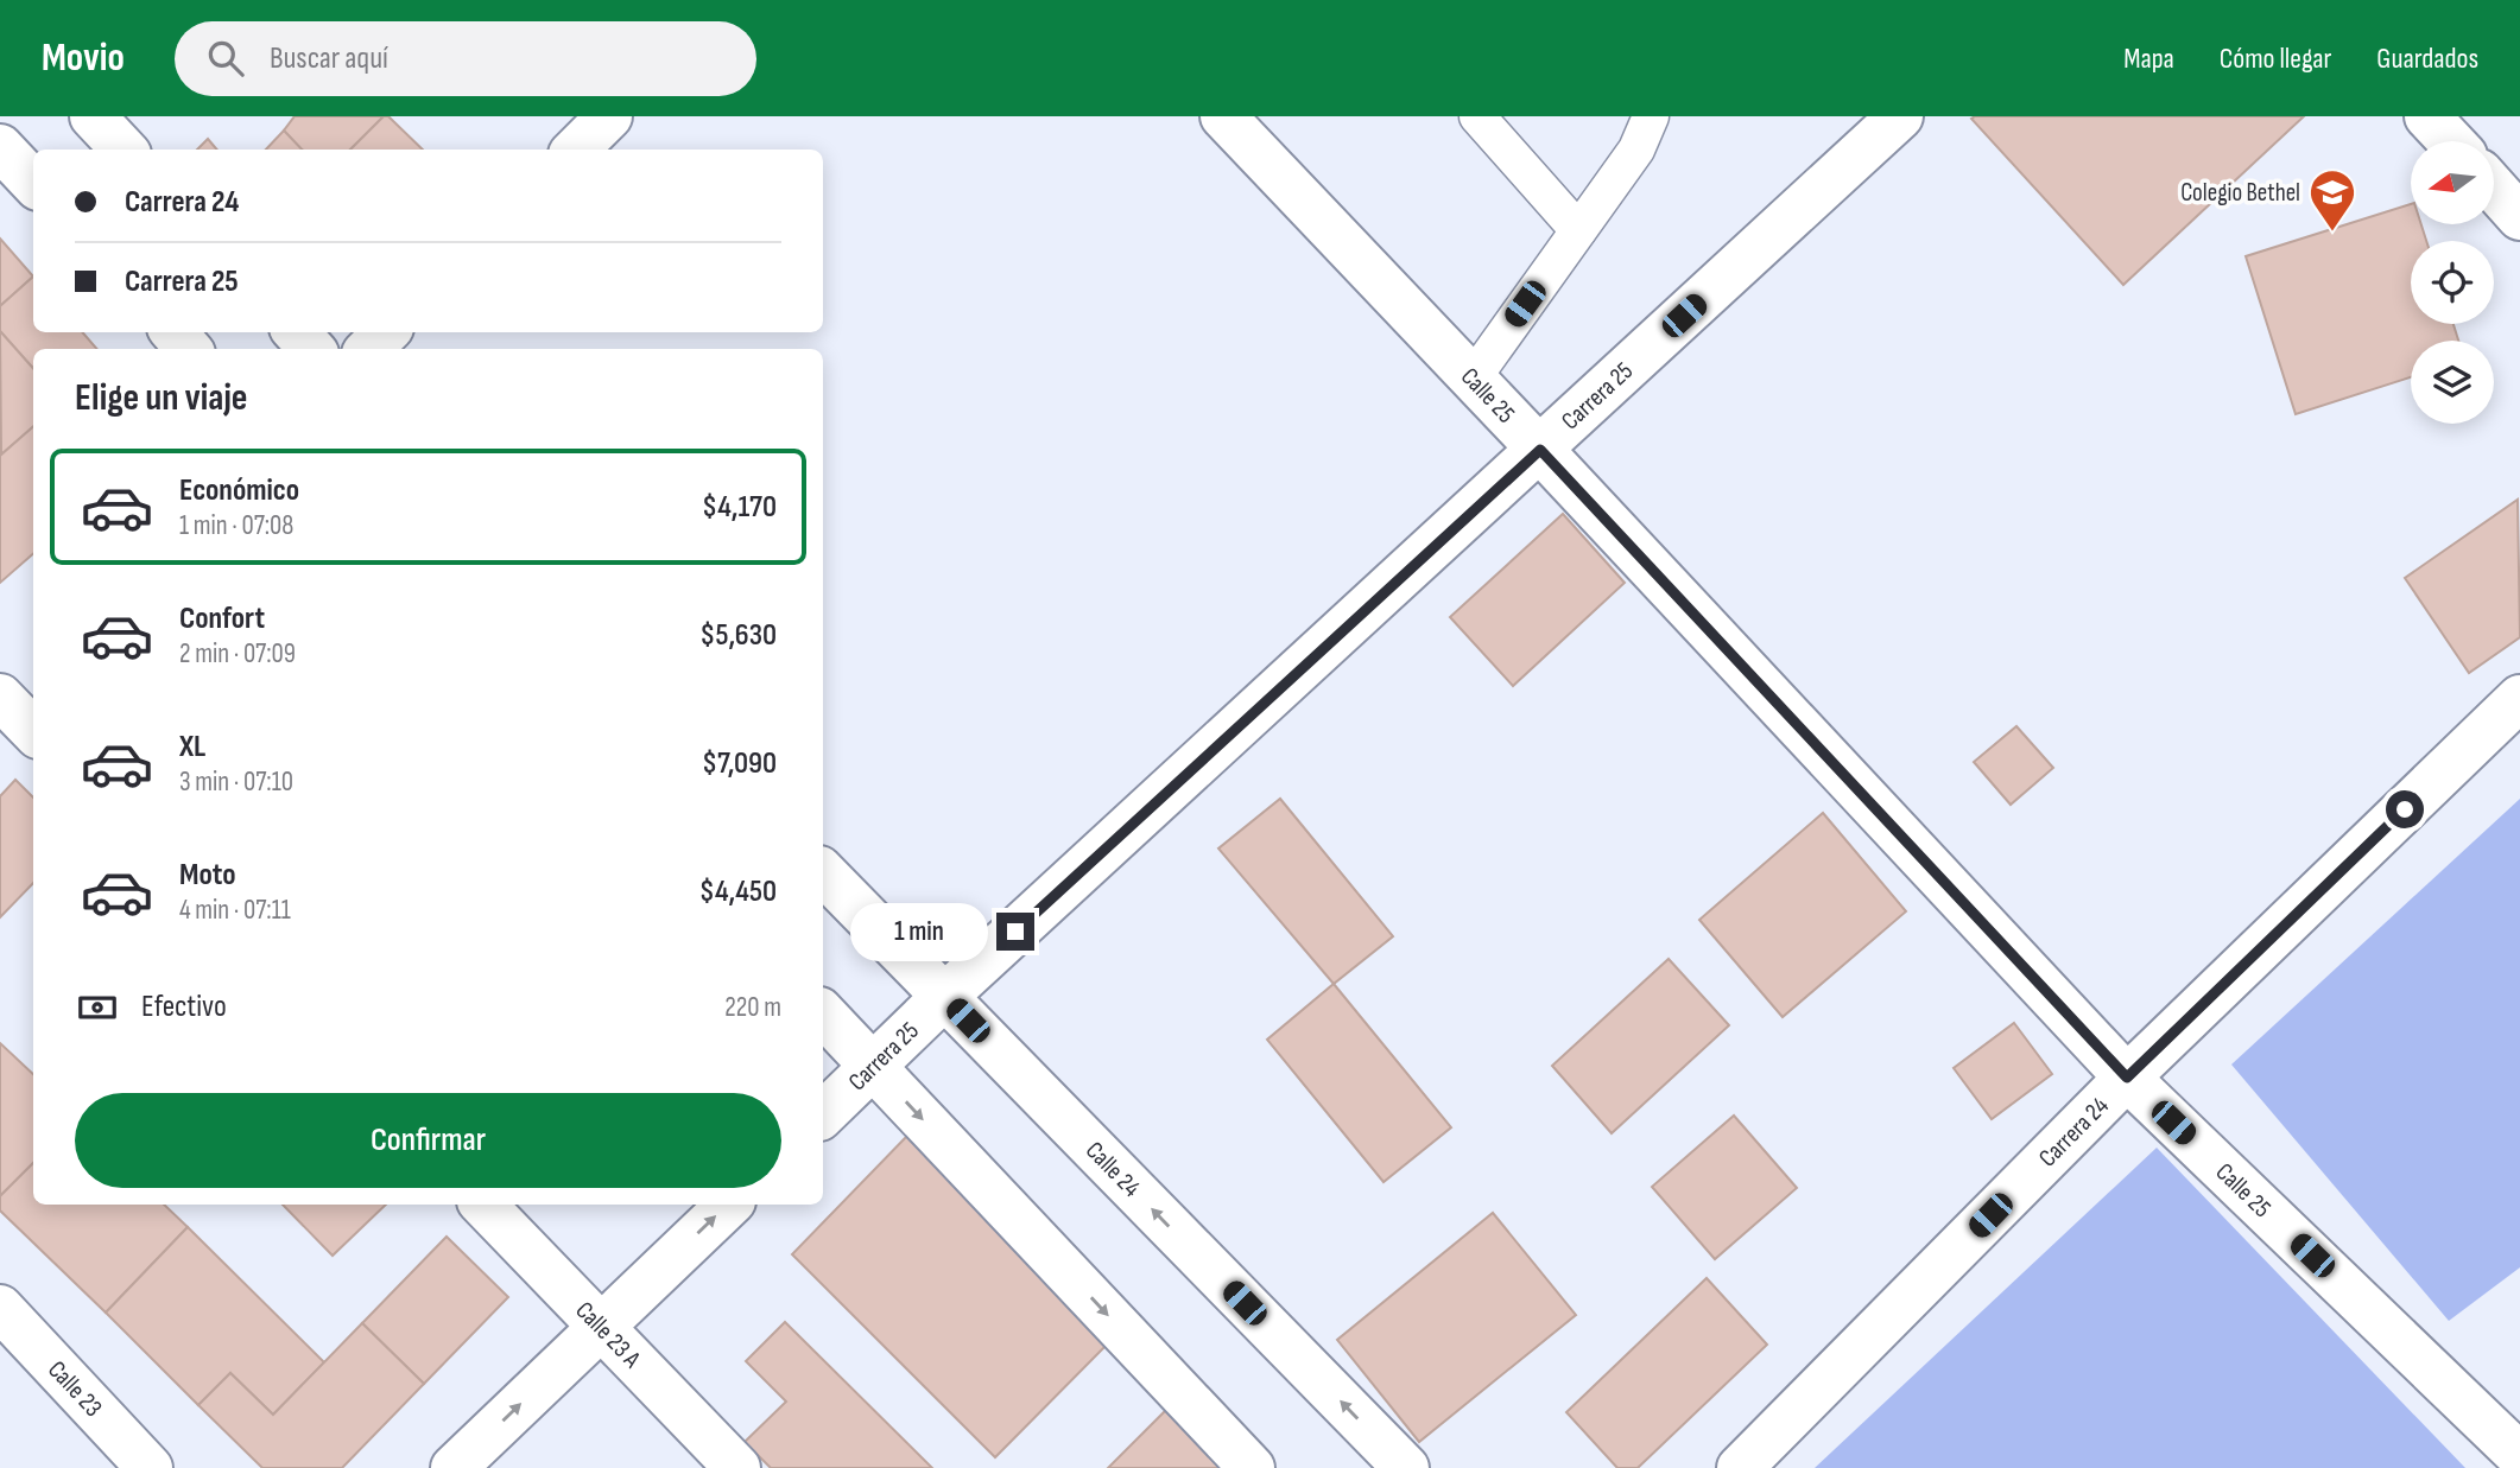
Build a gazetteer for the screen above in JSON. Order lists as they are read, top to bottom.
{
  "streets": {
    "street": [
      "Calle 25",
      "Carrera 25",
      "Carrera 24",
      "Calle 24",
      "Calle 23 A",
      "Calle 23"
    ]
  },
  "crossings": [
    ["Calle 25", "Carrera 25"],
    ["Calle 25", "Carrera 24"],
    ["Carrera 25", "Calle 24"]
  ],
  "places": {
    "school or university": ["Colegio Bethel"]
  },
  "north": "left",
  "page": {
    "header": "Movio",
    "search": "Buscar aquí",
    "nav": ["Mapa", "Cómo llegar", "Guardados"],
    "banner": ["Carrera 24", "Carrera 25"],
    "heading": "Elige un viaje",
    "list": [
      {
        "name": "Económico",
        "note": "1 min · 07:08",
        "value": "$4,170"
      },
      {
        "name": "Confort",
        "note": "2 min · 07:09",
        "value": "$5,630"
      },
      {
        "name": "XL",
        "note": "3 min · 07:10",
        "value": "$7,090"
      },
      {
        "name": "Moto",
        "note": "4 min · 07:11",
        "value": "$4,450"
      }
    ],
    "bubble": "1 min",
    "pay": ["Efectivo", "220 m"],
    "buttons": "Confirmar"
  }
}
